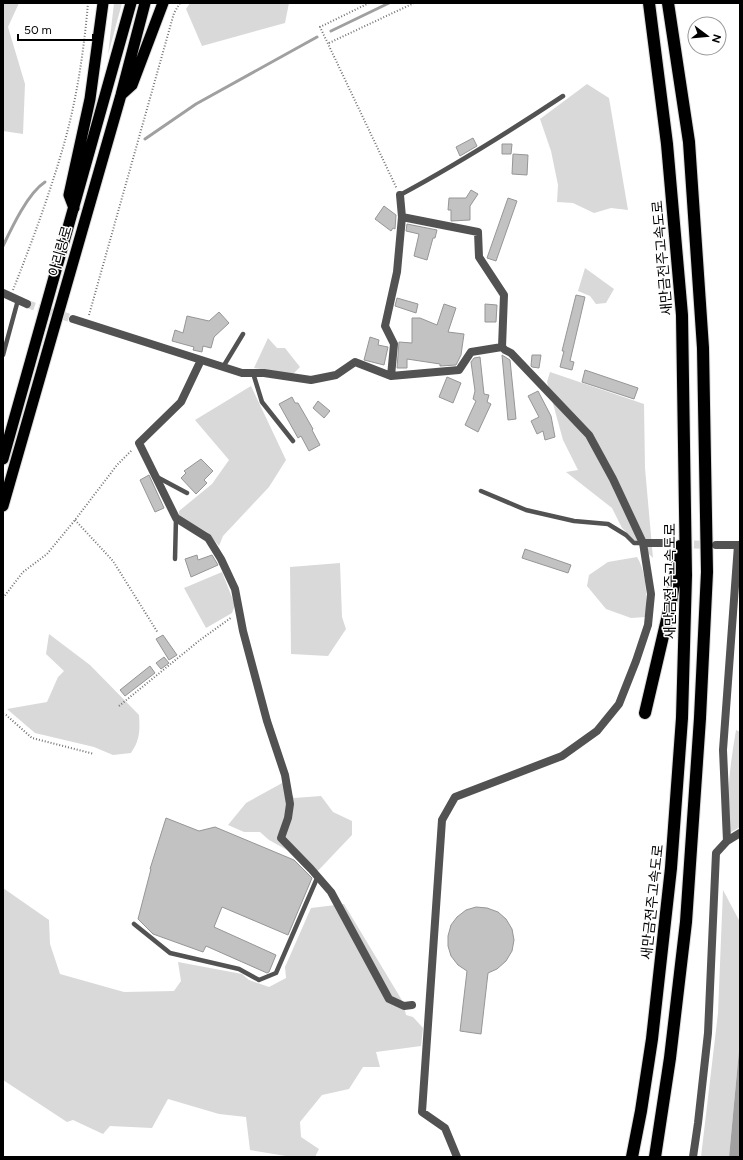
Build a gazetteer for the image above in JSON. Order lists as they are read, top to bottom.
{
  "streets": {
    "highway": ["아리랑로", "새만금전주고속도로"]
  },
  "scale_bar": "50 m",
  "north": "right"
}
